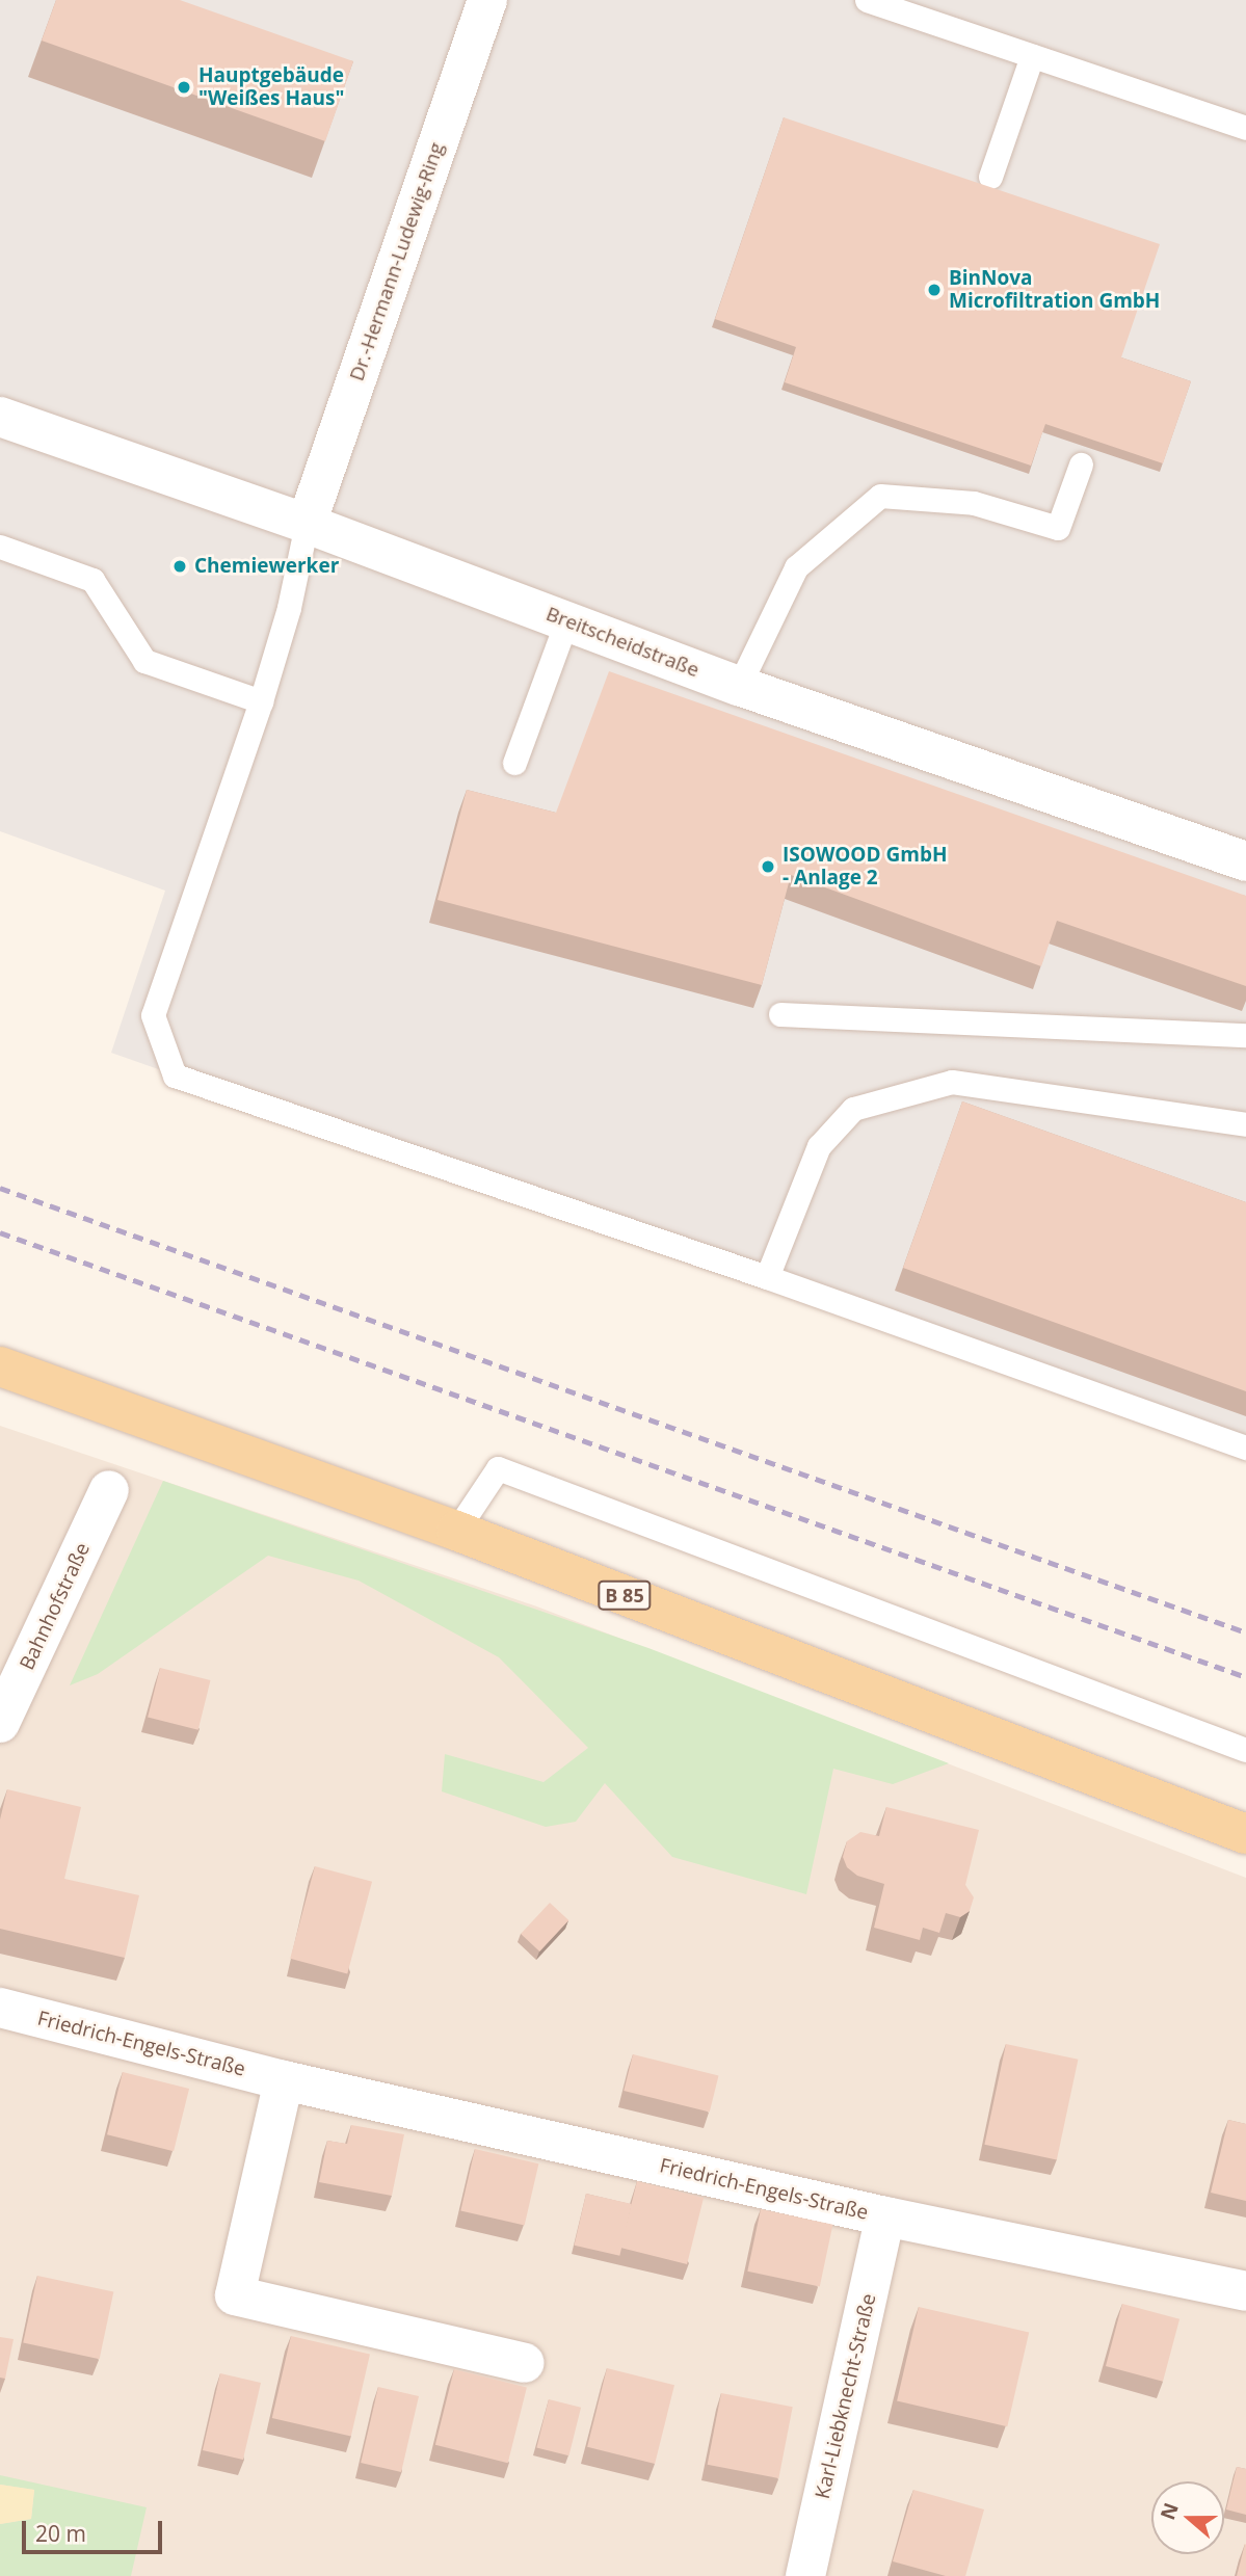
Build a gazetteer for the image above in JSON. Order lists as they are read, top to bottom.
{
  "streets": {
    "main road": ["B 85"],
    "street": [
      "Dr.-Hermann-Ludewig-Ring",
      "Breitscheidstraße",
      "Bahnhofstraße",
      "Friedrich-Engels-Straße",
      "Karl-Liebknecht-Straße"
    ]
  },
  "crossings": [
    ["Dr.-Hermann-Ludewig-Ring", "Breitscheidstraße"],
    ["Friedrich-Engels-Straße", "Karl-Liebknecht-Straße"]
  ],
  "places": [
    "Hauptgebäude \"Weißes Haus\"",
    "BinNova Microfiltration GmbH",
    "Chemiewerker",
    "ISOWOOD GmbH - Anlage 2"
  ],
  "scale_bar": "20 m",
  "north": "left"
}
